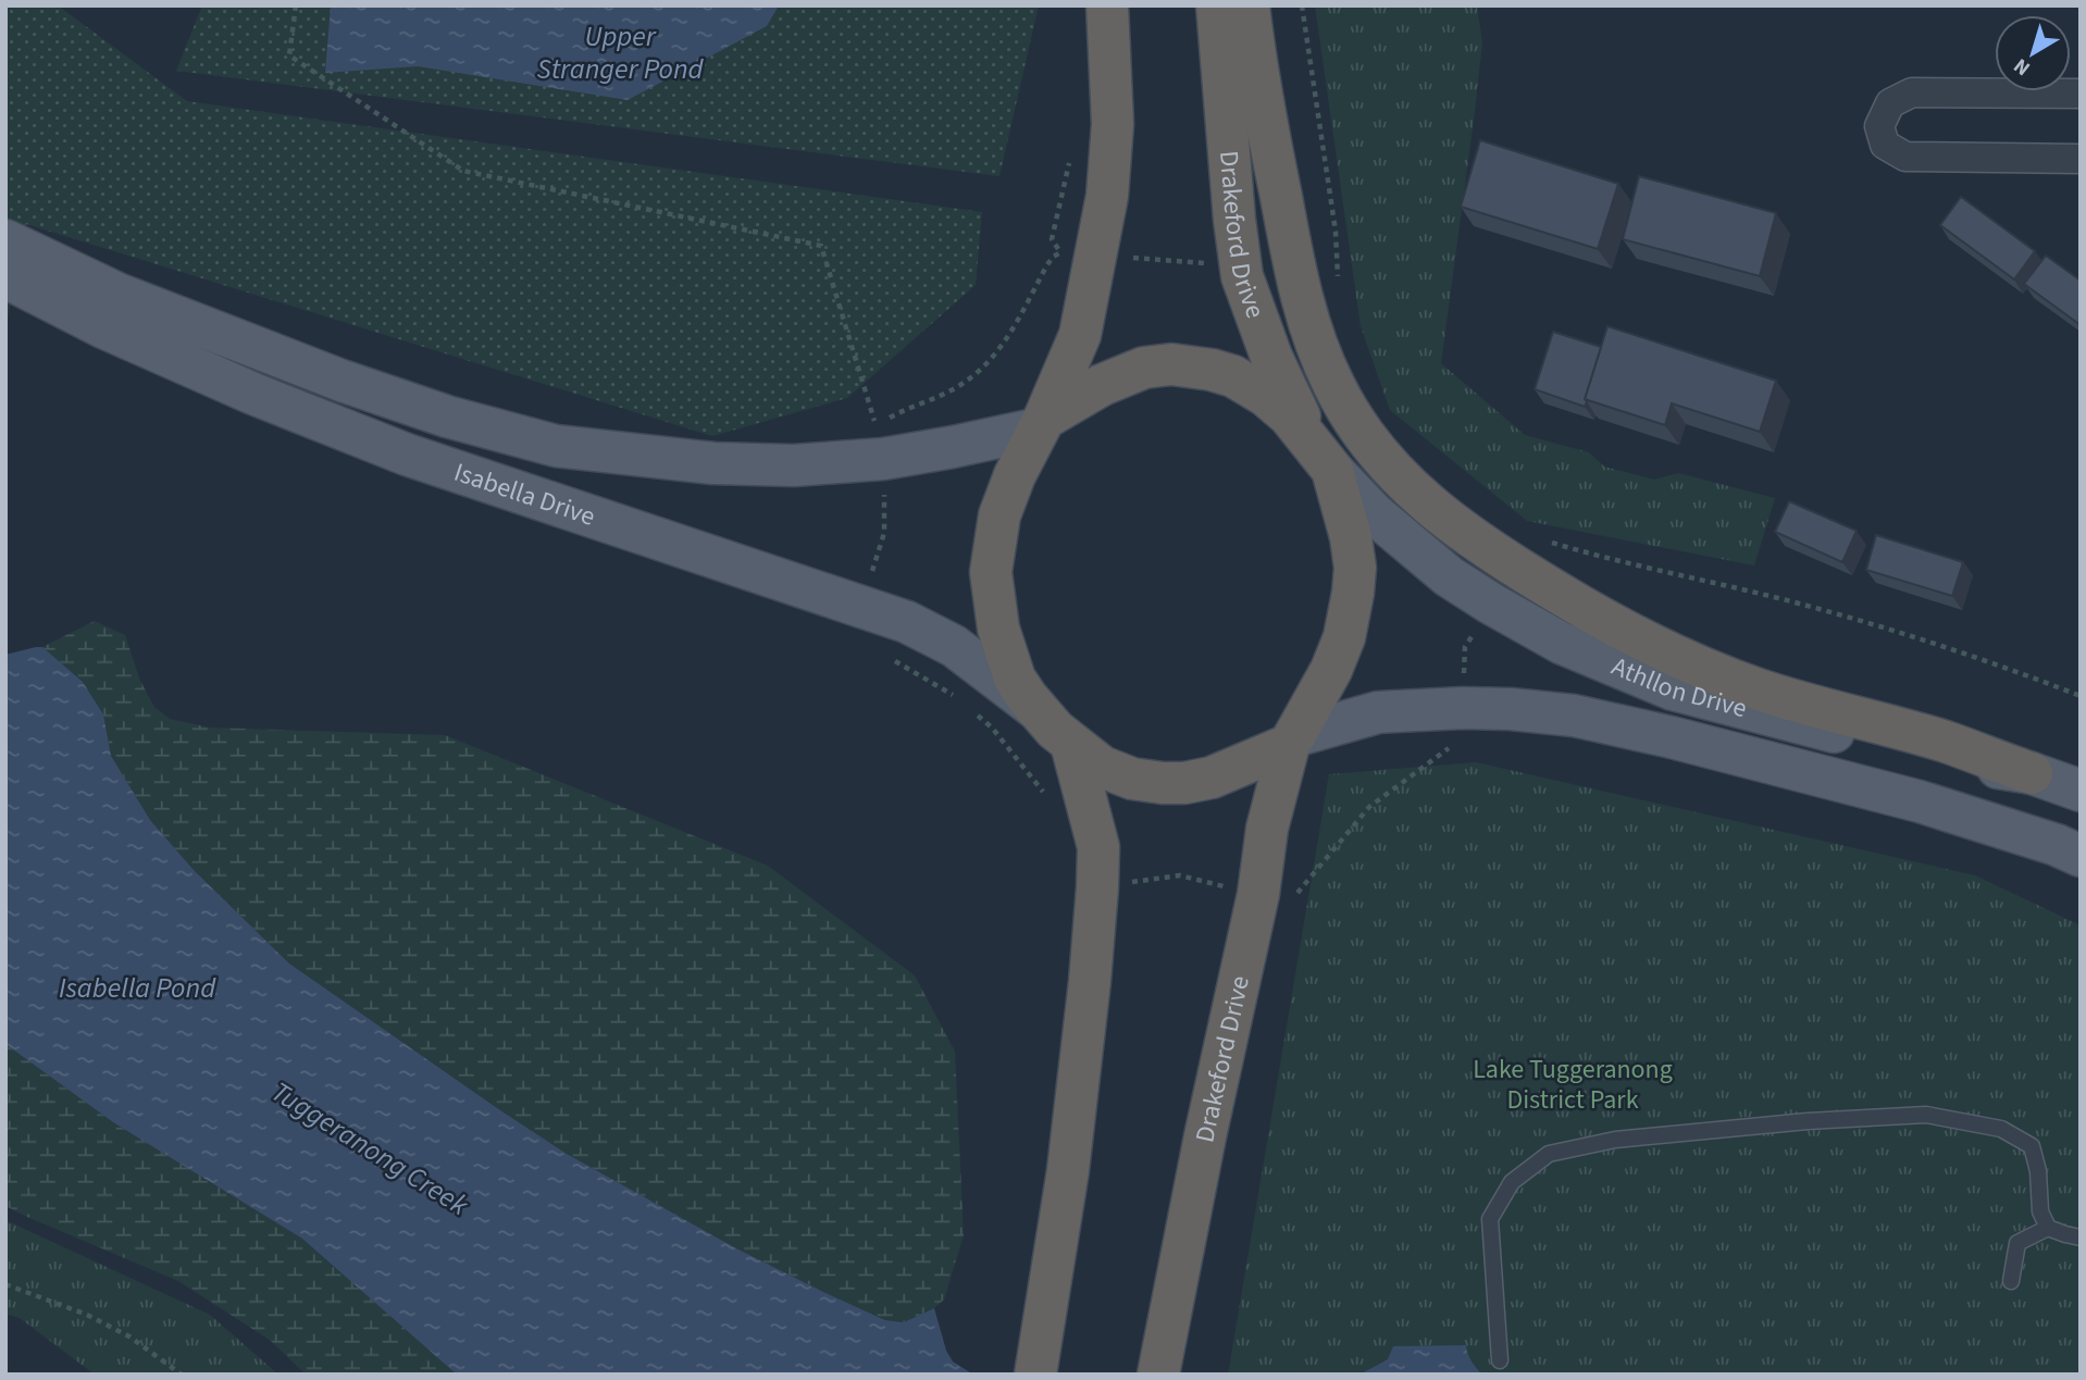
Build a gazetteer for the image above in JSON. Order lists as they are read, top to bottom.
{
  "streets": {
    "highway": ["Drakeford Drive"],
    "main road": ["Isabella Drive", "Athllon Drive"]
  },
  "crossings": [
    ["Drakeford Drive", "Athllon Drive"]
  ],
  "water": ["Upper Stranger Pond", "Isabella Pond", "Tuggeranong Creek"],
  "parks": ["Lake Tuggeranong District Park"],
  "north": "bottom left"
}
